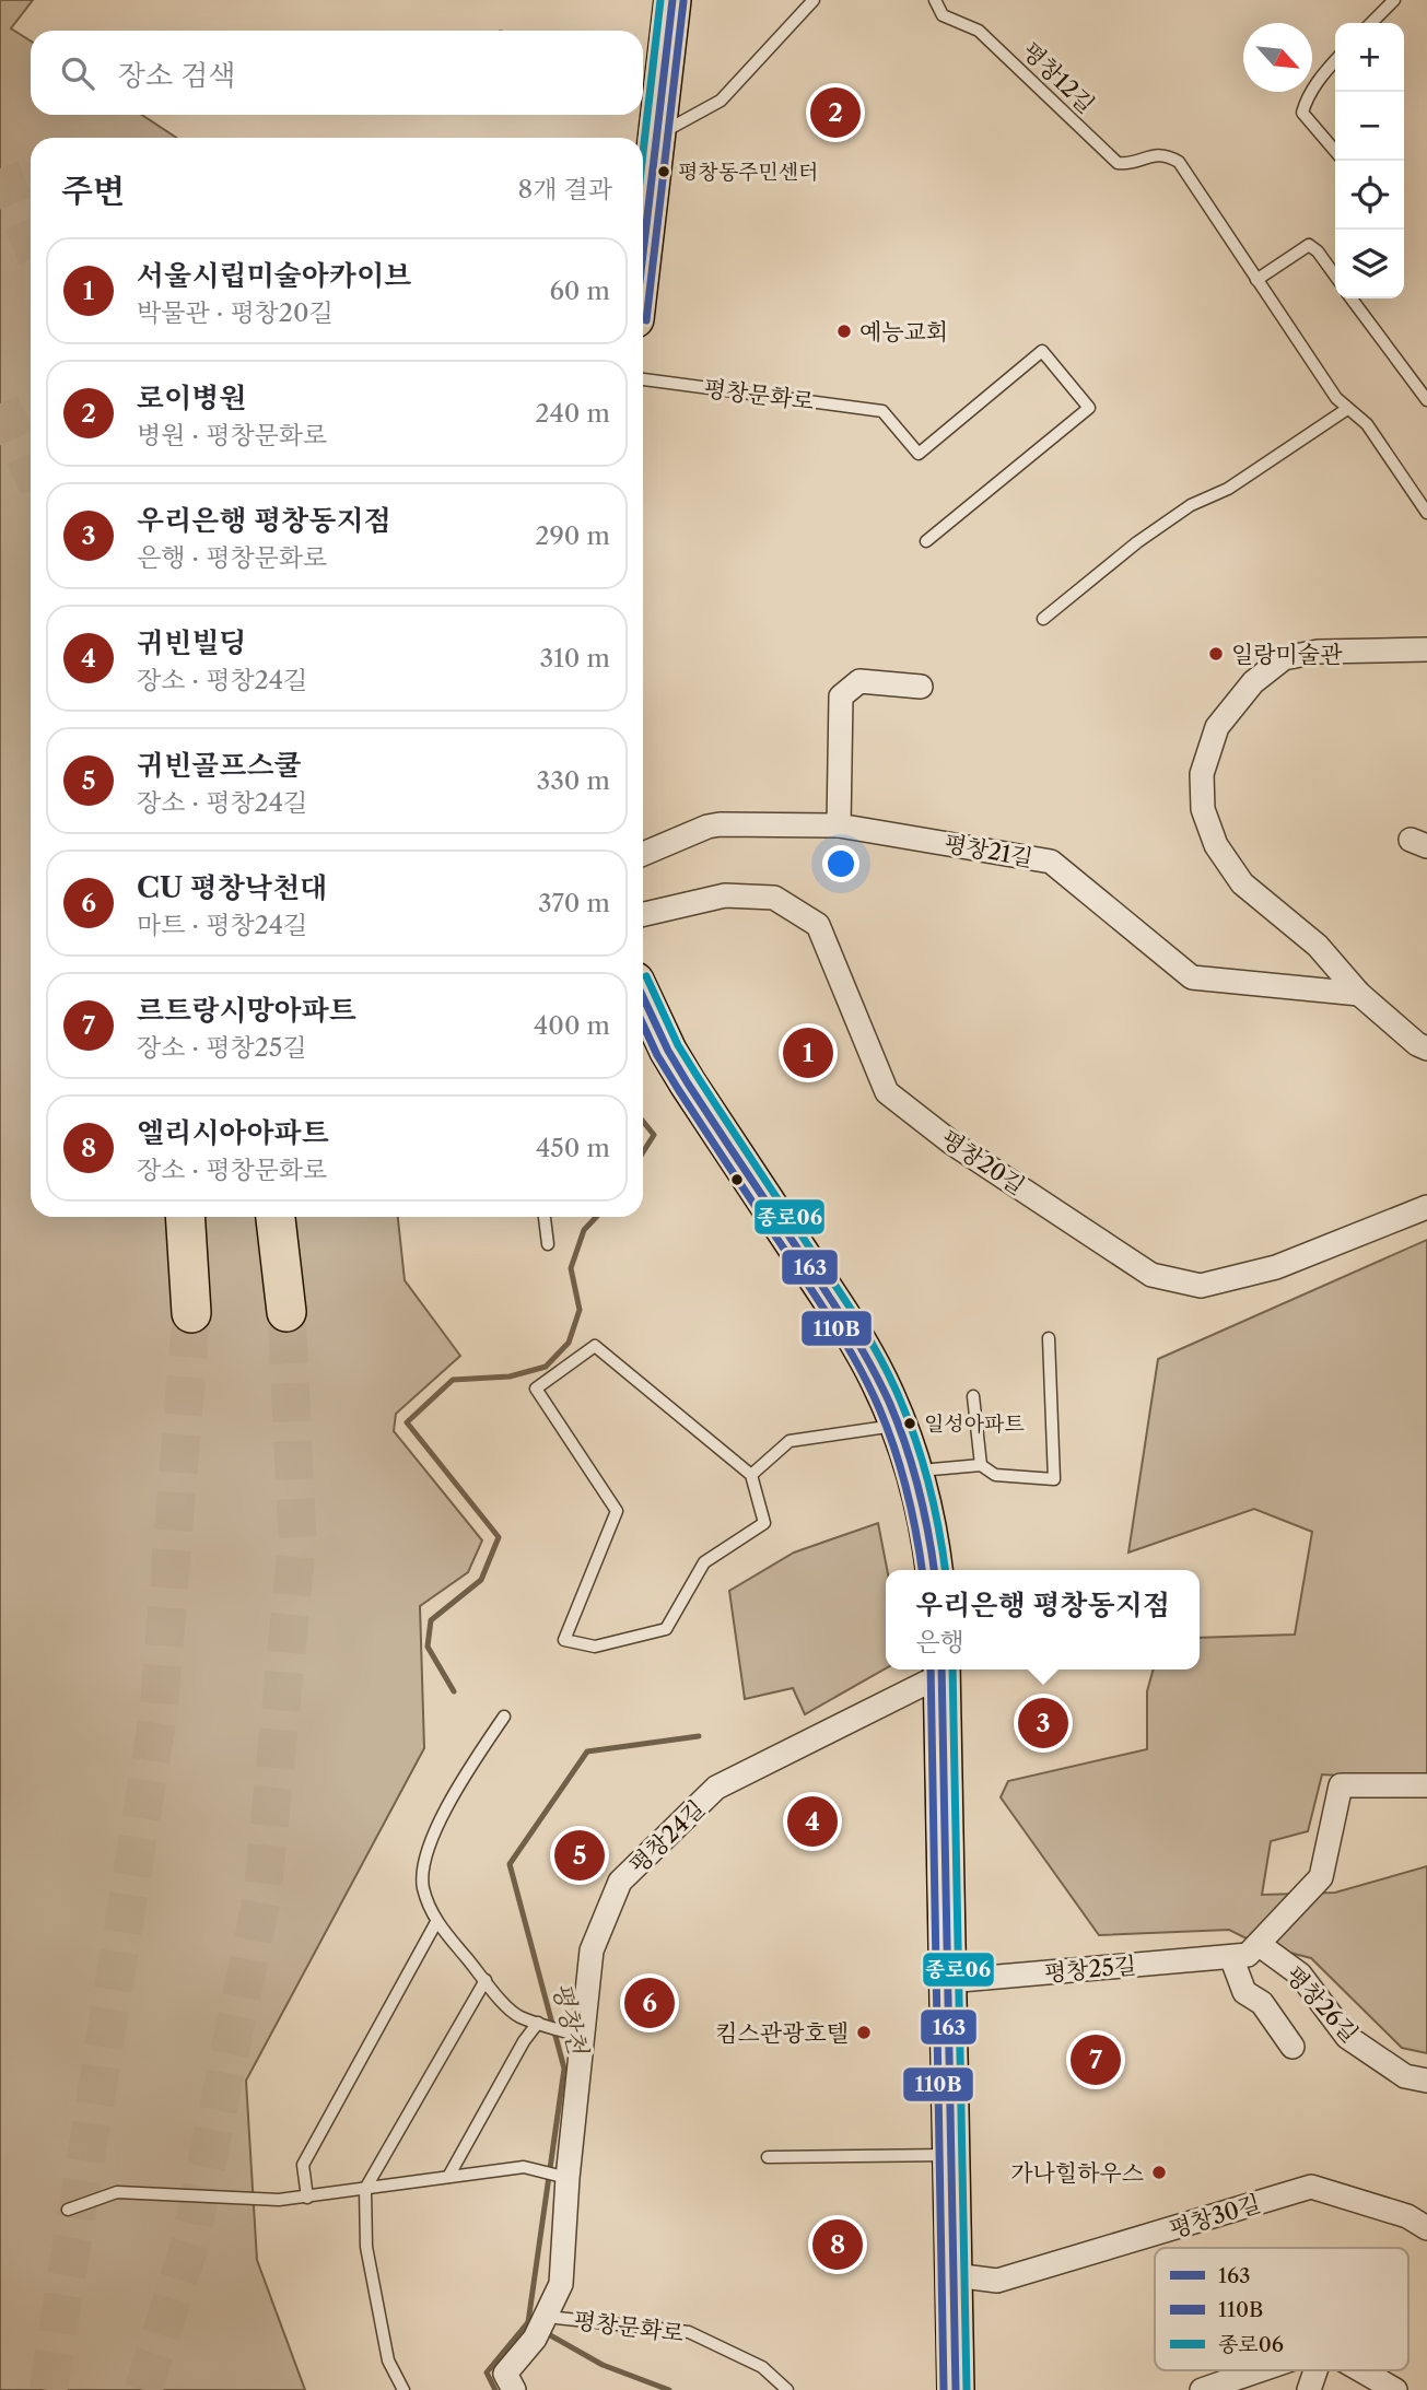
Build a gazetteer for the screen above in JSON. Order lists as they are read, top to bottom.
{
  "streets": {
    "street": [
      "평창21길",
      "평창20길",
      "평창24길",
      "평창25길",
      "평창26길",
      "평창30길"
    ],
    "lane": ["평창12길", "평창문화로"]
  },
  "crossings": [
    ["평창문화로", "평창24길"],
    ["평창25길", "평창26길"]
  ],
  "water": ["평창천"],
  "places": [
    "평창동주민센터",
    "예능교회",
    "일랑미술관",
    "일성아파트",
    "킴스관광호텔",
    "가나힐하우스"
  ],
  "lines": ["transit line 163", "transit line 종로06", "transit line 110B"],
  "legend": ["163", "110B", "종로06"],
  "north": "bottom right",
  "page": {
    "map_buttons": ["+", "−"],
    "search": "장소 검색",
    "pins": [
      "2",
      "1",
      "3",
      "4",
      "5",
      "6",
      "7",
      "8"
    ],
    "heading": ["주변", "8개 결과"],
    "list": [
      {
        "mark": "1",
        "name": "서울시립미술아카이브",
        "note": "박물관 · 평창20길",
        "value": "60 m"
      },
      {
        "mark": "2",
        "name": "로이병원",
        "note": "병원 · 평창문화로",
        "value": "240 m"
      },
      {
        "mark": "3",
        "name": "우리은행 평창동지점",
        "note": "은행 · 평창문화로",
        "value": "290 m"
      },
      {
        "mark": "4",
        "name": "귀빈빌딩",
        "note": "장소 · 평창24길",
        "value": "310 m"
      },
      {
        "mark": "5",
        "name": "귀빈골프스쿨",
        "note": "장소 · 평창24길",
        "value": "330 m"
      },
      {
        "mark": "6",
        "name": "CU 평창낙천대",
        "note": "마트 · 평창24길",
        "value": "370 m"
      },
      {
        "mark": "7",
        "name": "르트랑시망아파트",
        "note": "장소 · 평창25길",
        "value": "400 m"
      },
      {
        "mark": "8",
        "name": "엘리시아아파트",
        "note": "장소 · 평창문화로",
        "value": "450 m"
      }
    ],
    "popup": ["우리은행 평창동지점", "은행"]
  }
}
